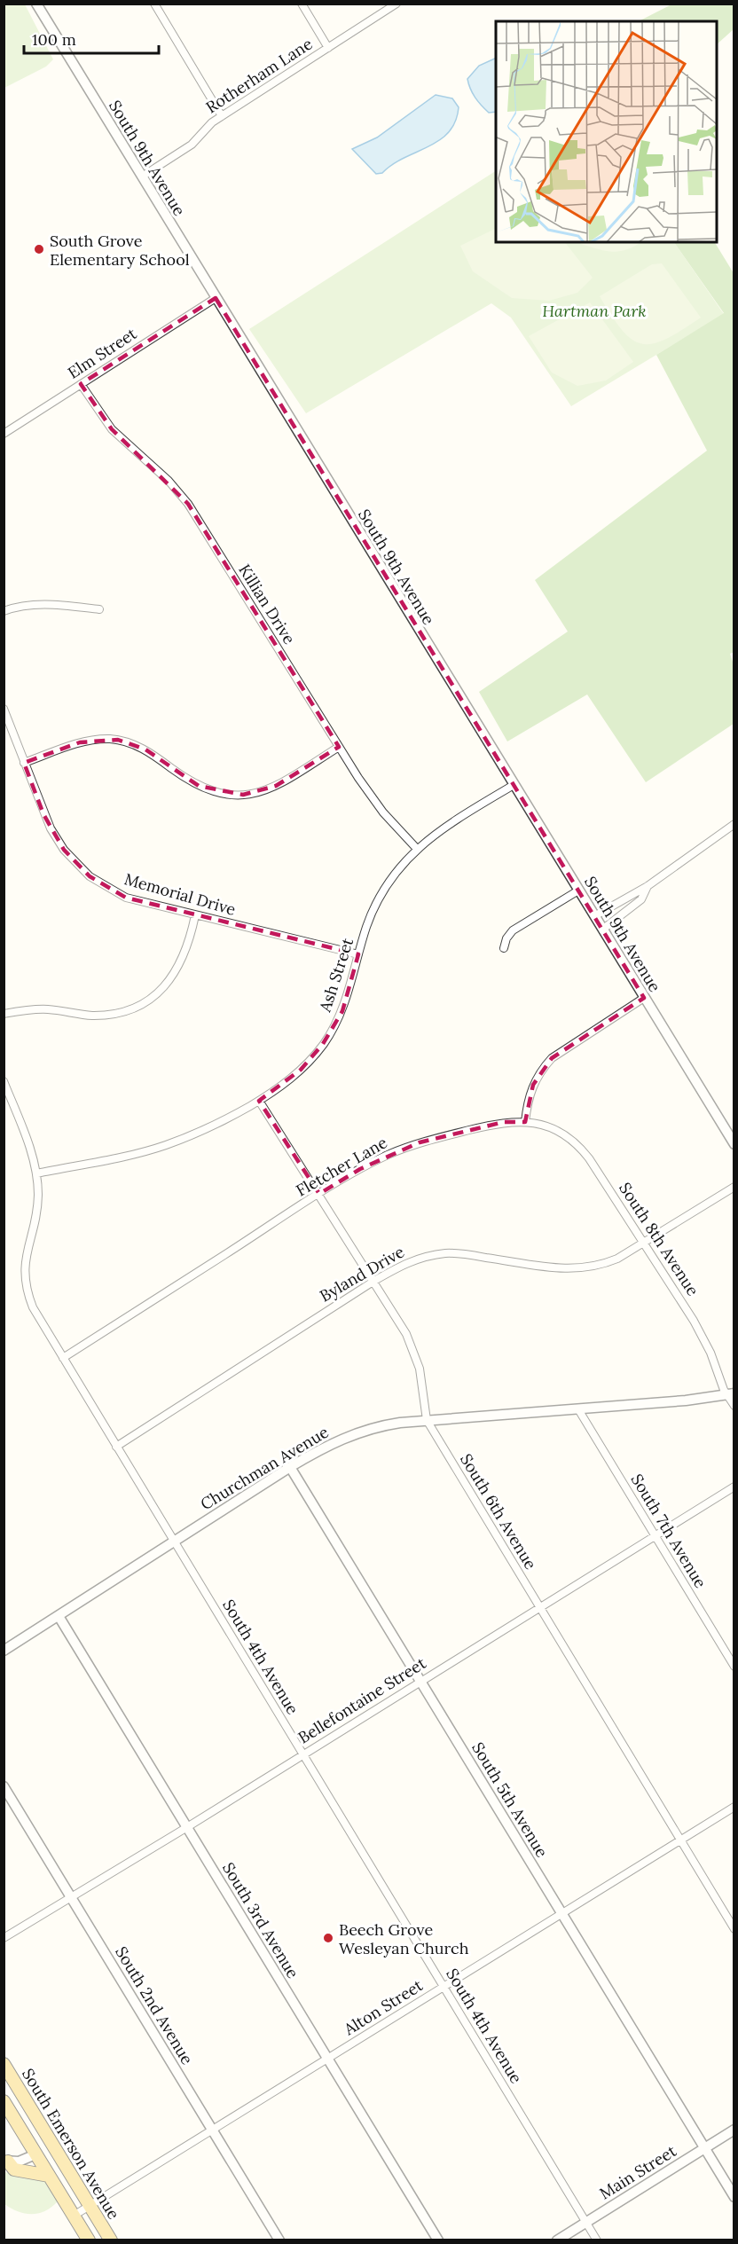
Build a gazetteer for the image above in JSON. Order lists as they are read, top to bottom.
{
  "streets": {
    "main road": ["South Emerson Avenue"],
    "street": [
      "Rotherham Lane",
      "South 9th Avenue",
      "Elm Street",
      "Killian Drive",
      "Memorial Drive",
      "Ash Street",
      "Fletcher Lane",
      "South 8th Avenue",
      "Byland Drive",
      "Churchman Avenue",
      "South 6th Avenue",
      "South 7th Avenue",
      "South 4th Avenue",
      "Bellefontaine Street",
      "South 5th Avenue",
      "South 3rd Avenue",
      "South 2nd Avenue",
      "Alton Street",
      "Main Street"
    ]
  },
  "crossings": [
    ["Rotherham Lane", "South 9th Avenue"],
    ["South 9th Avenue", "Elm Street"],
    ["South 9th Avenue", "Ash Street"],
    ["Elm Street", "Killian Drive"],
    ["Killian Drive", "Ash Street"],
    ["Memorial Drive", "Ash Street"],
    ["Ash Street", "South 6th Avenue"],
    ["Ash Street", "South 4th Avenue"],
    ["Fletcher Lane", "South 8th Avenue"],
    ["Fletcher Lane", "South 6th Avenue"],
    ["Fletcher Lane", "South 4th Avenue"],
    ["South 8th Avenue", "Byland Drive"],
    ["South 8th Avenue", "Churchman Avenue"],
    ["Byland Drive", "South 6th Avenue"],
    ["Byland Drive", "South 4th Avenue"],
    ["Churchman Avenue", "South 6th Avenue"],
    ["Churchman Avenue", "South 7th Avenue"],
    ["Churchman Avenue", "South 4th Avenue"],
    ["Churchman Avenue", "South 5th Avenue"],
    ["Churchman Avenue", "South 3rd Avenue"],
    ["South 6th Avenue", "Bellefontaine Street"],
    ["South 6th Avenue", "Alton Street"],
    ["South 7th Avenue", "Bellefontaine Street"],
    ["South 4th Avenue", "Bellefontaine Street"],
    ["South 4th Avenue", "Alton Street"],
    ["South 4th Avenue", "Main Street"],
    ["Bellefontaine Street", "South 5th Avenue"],
    ["Bellefontaine Street", "South 3rd Avenue"],
    ["Bellefontaine Street", "South 2nd Avenue"],
    ["South 5th Avenue", "Alton Street"],
    ["South 5th Avenue", "Main Street"],
    ["South 3rd Avenue", "Alton Street"],
    ["South 2nd Avenue", "Alton Street"],
    ["Alton Street", "South Emerson Avenue"]
  ],
  "parks": ["Hartman Park"],
  "places": ["South Grove Elementary School", "Beech Grove Wesleyan Church"],
  "scale_bar": "100 m"
}
